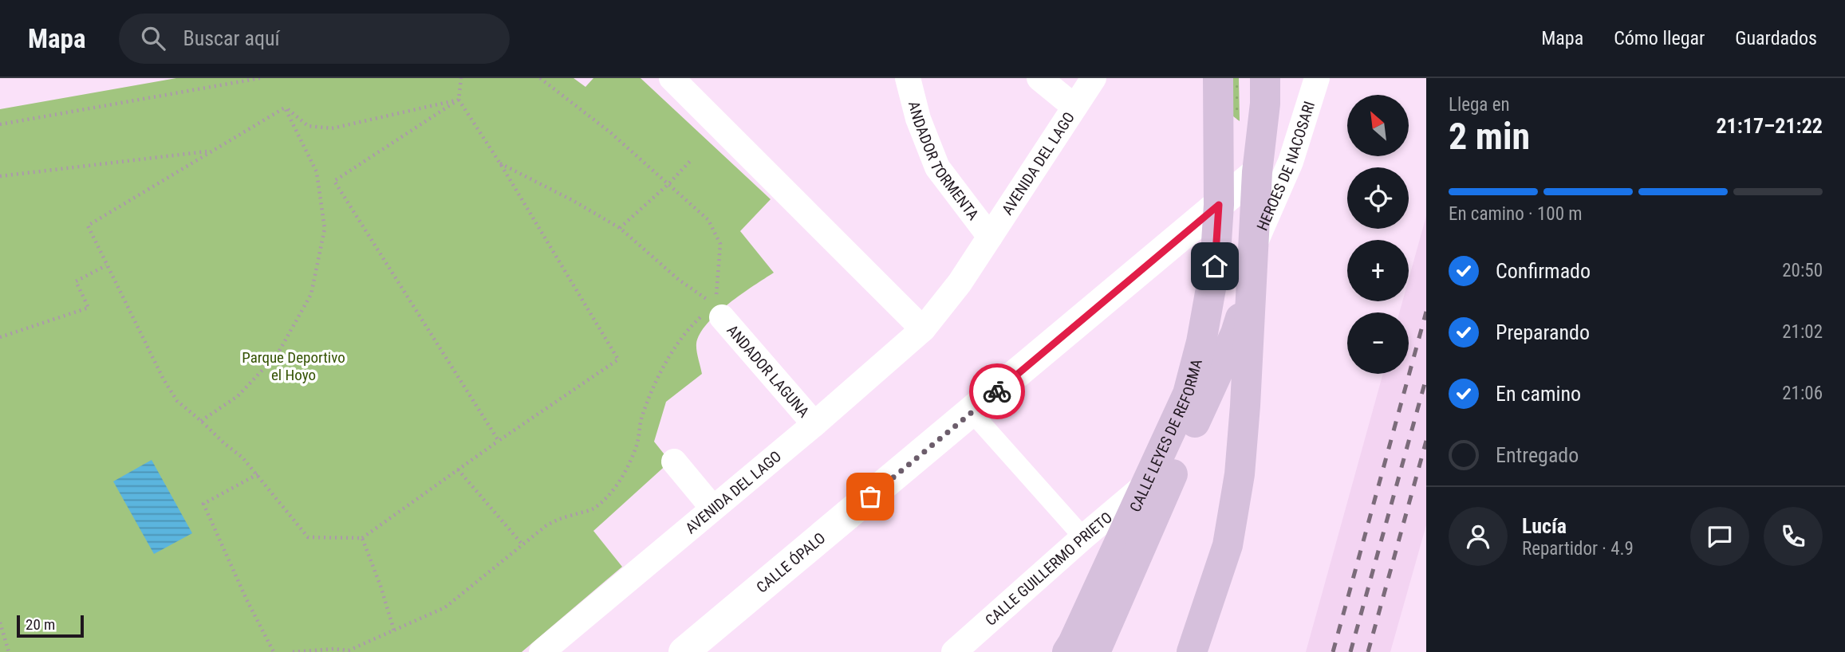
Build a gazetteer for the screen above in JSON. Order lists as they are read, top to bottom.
{
  "streets": {
    "main road": ["CALLE LEYES DE REFORMA"],
    "street": [
      "ANDADOR TORMENTA",
      "AVENIDA DEL LAGO",
      "HEROES DE NACOSARI",
      "ANDADOR LAGUNA",
      "CALLE ÓPALO",
      "CALLE GUILLERMO PRIETO"
    ]
  },
  "crossings": [
    ["ANDADOR TORMENTA", "AVENIDA DEL LAGO"],
    ["AVENIDA DEL LAGO", "ANDADOR LAGUNA"],
    ["CALLE LEYES DE REFORMA", "CALLE ÓPALO"],
    ["CALLE LEYES DE REFORMA", "CALLE GUILLERMO PRIETO"]
  ],
  "parks": ["Parque Deportivo el Hoyo"],
  "scale_bar": "20 m",
  "north": "top left",
  "page": {
    "header": "Mapa",
    "search": "Buscar aquí",
    "nav": ["Mapa", "Cómo llegar", "Guardados"],
    "heading": ["2 min", "Llega en", "21:17–21:22"],
    "panel": ["Lucía", "Repartidor · 4.9"],
    "map_buttons": ["+", "−"],
    "bar": "En camino · 100 m",
    "list": [
      ["Confirmado", "20:50"],
      ["Preparando", "21:02"],
      ["En camino", "21:06"],
      "Entregado"
    ],
    "scale": "20 m"
  }
}
